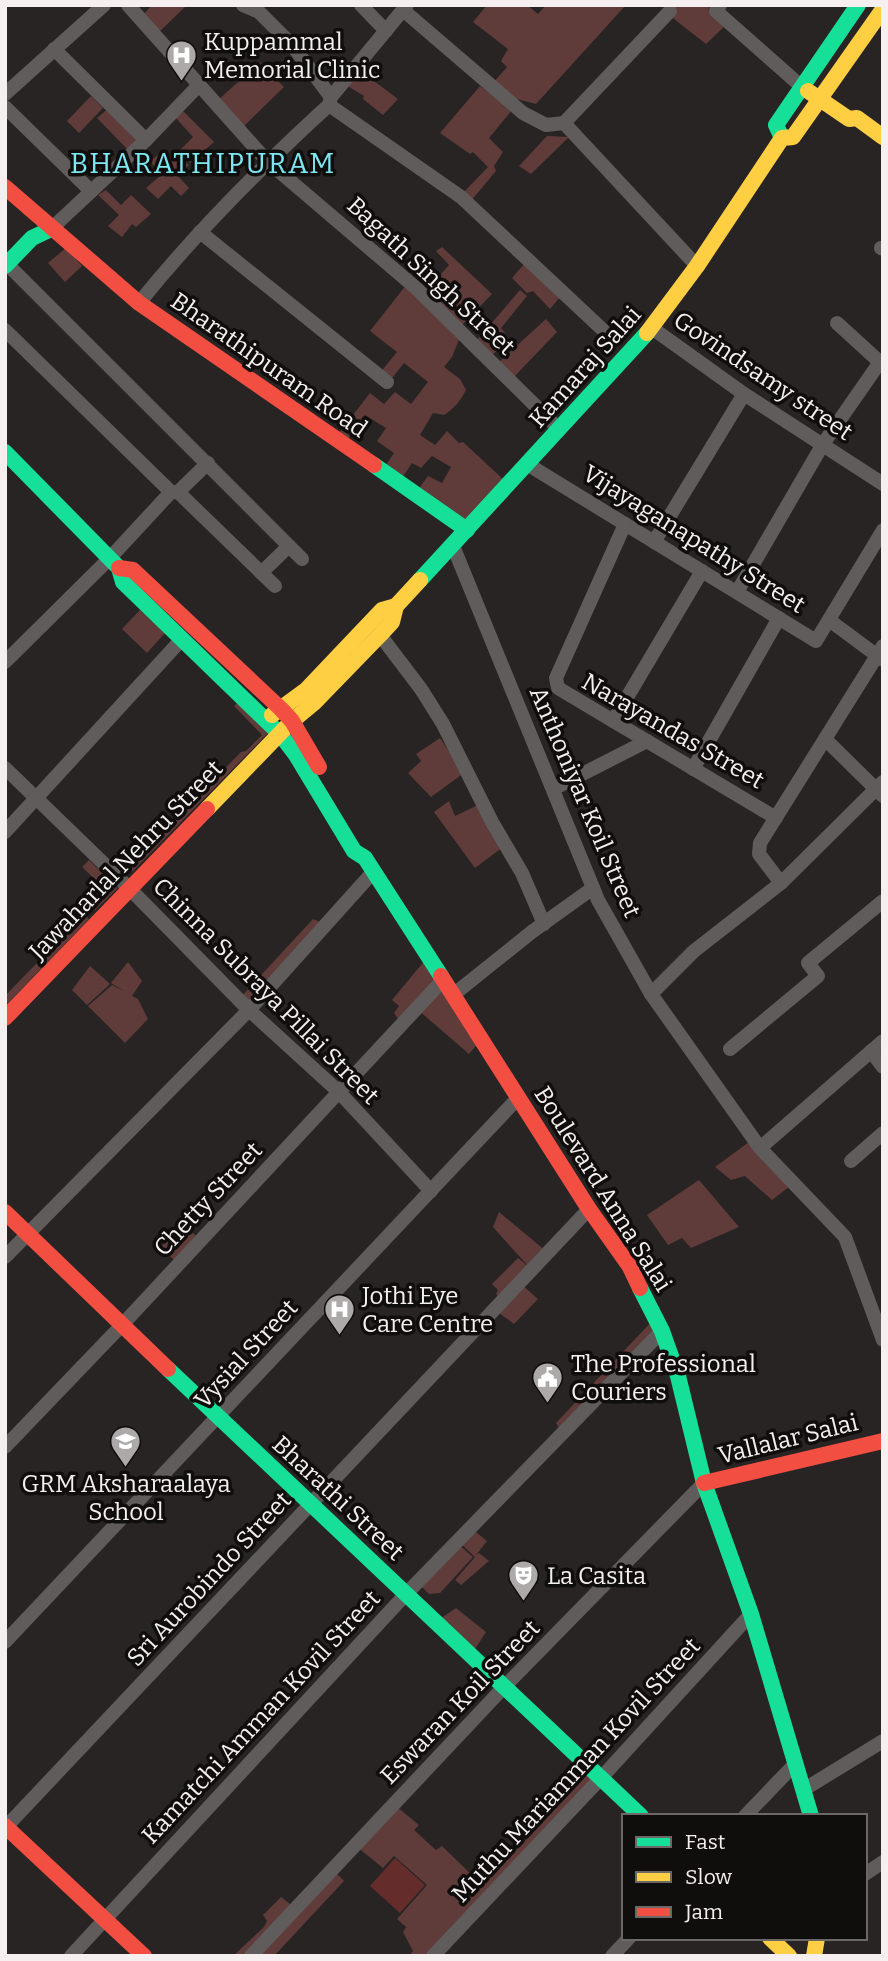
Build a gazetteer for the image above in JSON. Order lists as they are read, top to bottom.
{
  "streets": {
    "main road": [
      "Bharathipuram Road",
      "Kamaraj Salai",
      "Jawaharlal Nehru Street",
      "Boulevard Anna Salai",
      "Vallalar Salai",
      "Bharathi Street"
    ],
    "street": [
      "Bagath Singh Street",
      "Govindsamy street",
      "Vijayaganapathy Street",
      "Narayandas Street",
      "Anthoniyar Koil Street",
      "Chinna Subraya Pillai Street",
      "Chetty Street",
      "Vysial Street",
      "Sri Aurobindo Street",
      "Eswaran Koil Street",
      "Kamatchi Amman Kovil Street",
      "Muthu Mariamman Kovil Street"
    ]
  },
  "crossings": [
    ["Bagath Singh Street", "Kamaraj Salai"],
    ["Bharathipuram Road", "Kamaraj Salai"],
    ["Kamaraj Salai", "Govindsamy street"],
    ["Kamaraj Salai", "Vijayaganapathy Street"],
    ["Kamaraj Salai", "Anthoniyar Koil Street"],
    ["Kamaraj Salai", "Jawaharlal Nehru Street"],
    ["Kamaraj Salai", "Boulevard Anna Salai"],
    ["Vijayaganapathy Street", "Narayandas Street"],
    ["Jawaharlal Nehru Street", "Chinna Subraya Pillai Street"],
    ["Jawaharlal Nehru Street", "Boulevard Anna Salai"],
    ["Chinna Subraya Pillai Street", "Chetty Street"],
    ["Chinna Subraya Pillai Street", "Vysial Street"],
    ["Boulevard Anna Salai", "Chetty Street"],
    ["Boulevard Anna Salai", "Vysial Street"],
    ["Boulevard Anna Salai", "Vallalar Salai"],
    ["Boulevard Anna Salai", "Sri Aurobindo Street"],
    ["Boulevard Anna Salai", "Eswaran Koil Street"],
    ["Boulevard Anna Salai", "Kamatchi Amman Kovil Street"],
    ["Boulevard Anna Salai", "Muthu Mariamman Kovil Street"],
    ["Chetty Street", "Bharathi Street"],
    ["Vysial Street", "Bharathi Street"],
    ["Vallalar Salai", "Eswaran Koil Street"],
    ["Bharathi Street", "Sri Aurobindo Street"],
    ["Bharathi Street", "Eswaran Koil Street"],
    ["Bharathi Street", "Kamatchi Amman Kovil Street"],
    ["Bharathi Street", "Muthu Mariamman Kovil Street"]
  ],
  "districts": ["BHARATHIPURAM"],
  "places": {
    "hospital": ["Kuppammal Memorial Clinic", "Jothi Eye Care Centre"],
    "public building": ["The Professional Couriers"],
    "school or university": ["GRM Aksharaalaya School"],
    "theatre": ["La Casita"]
  },
  "legend": ["Fast", "Slow", "Jam"]
}
